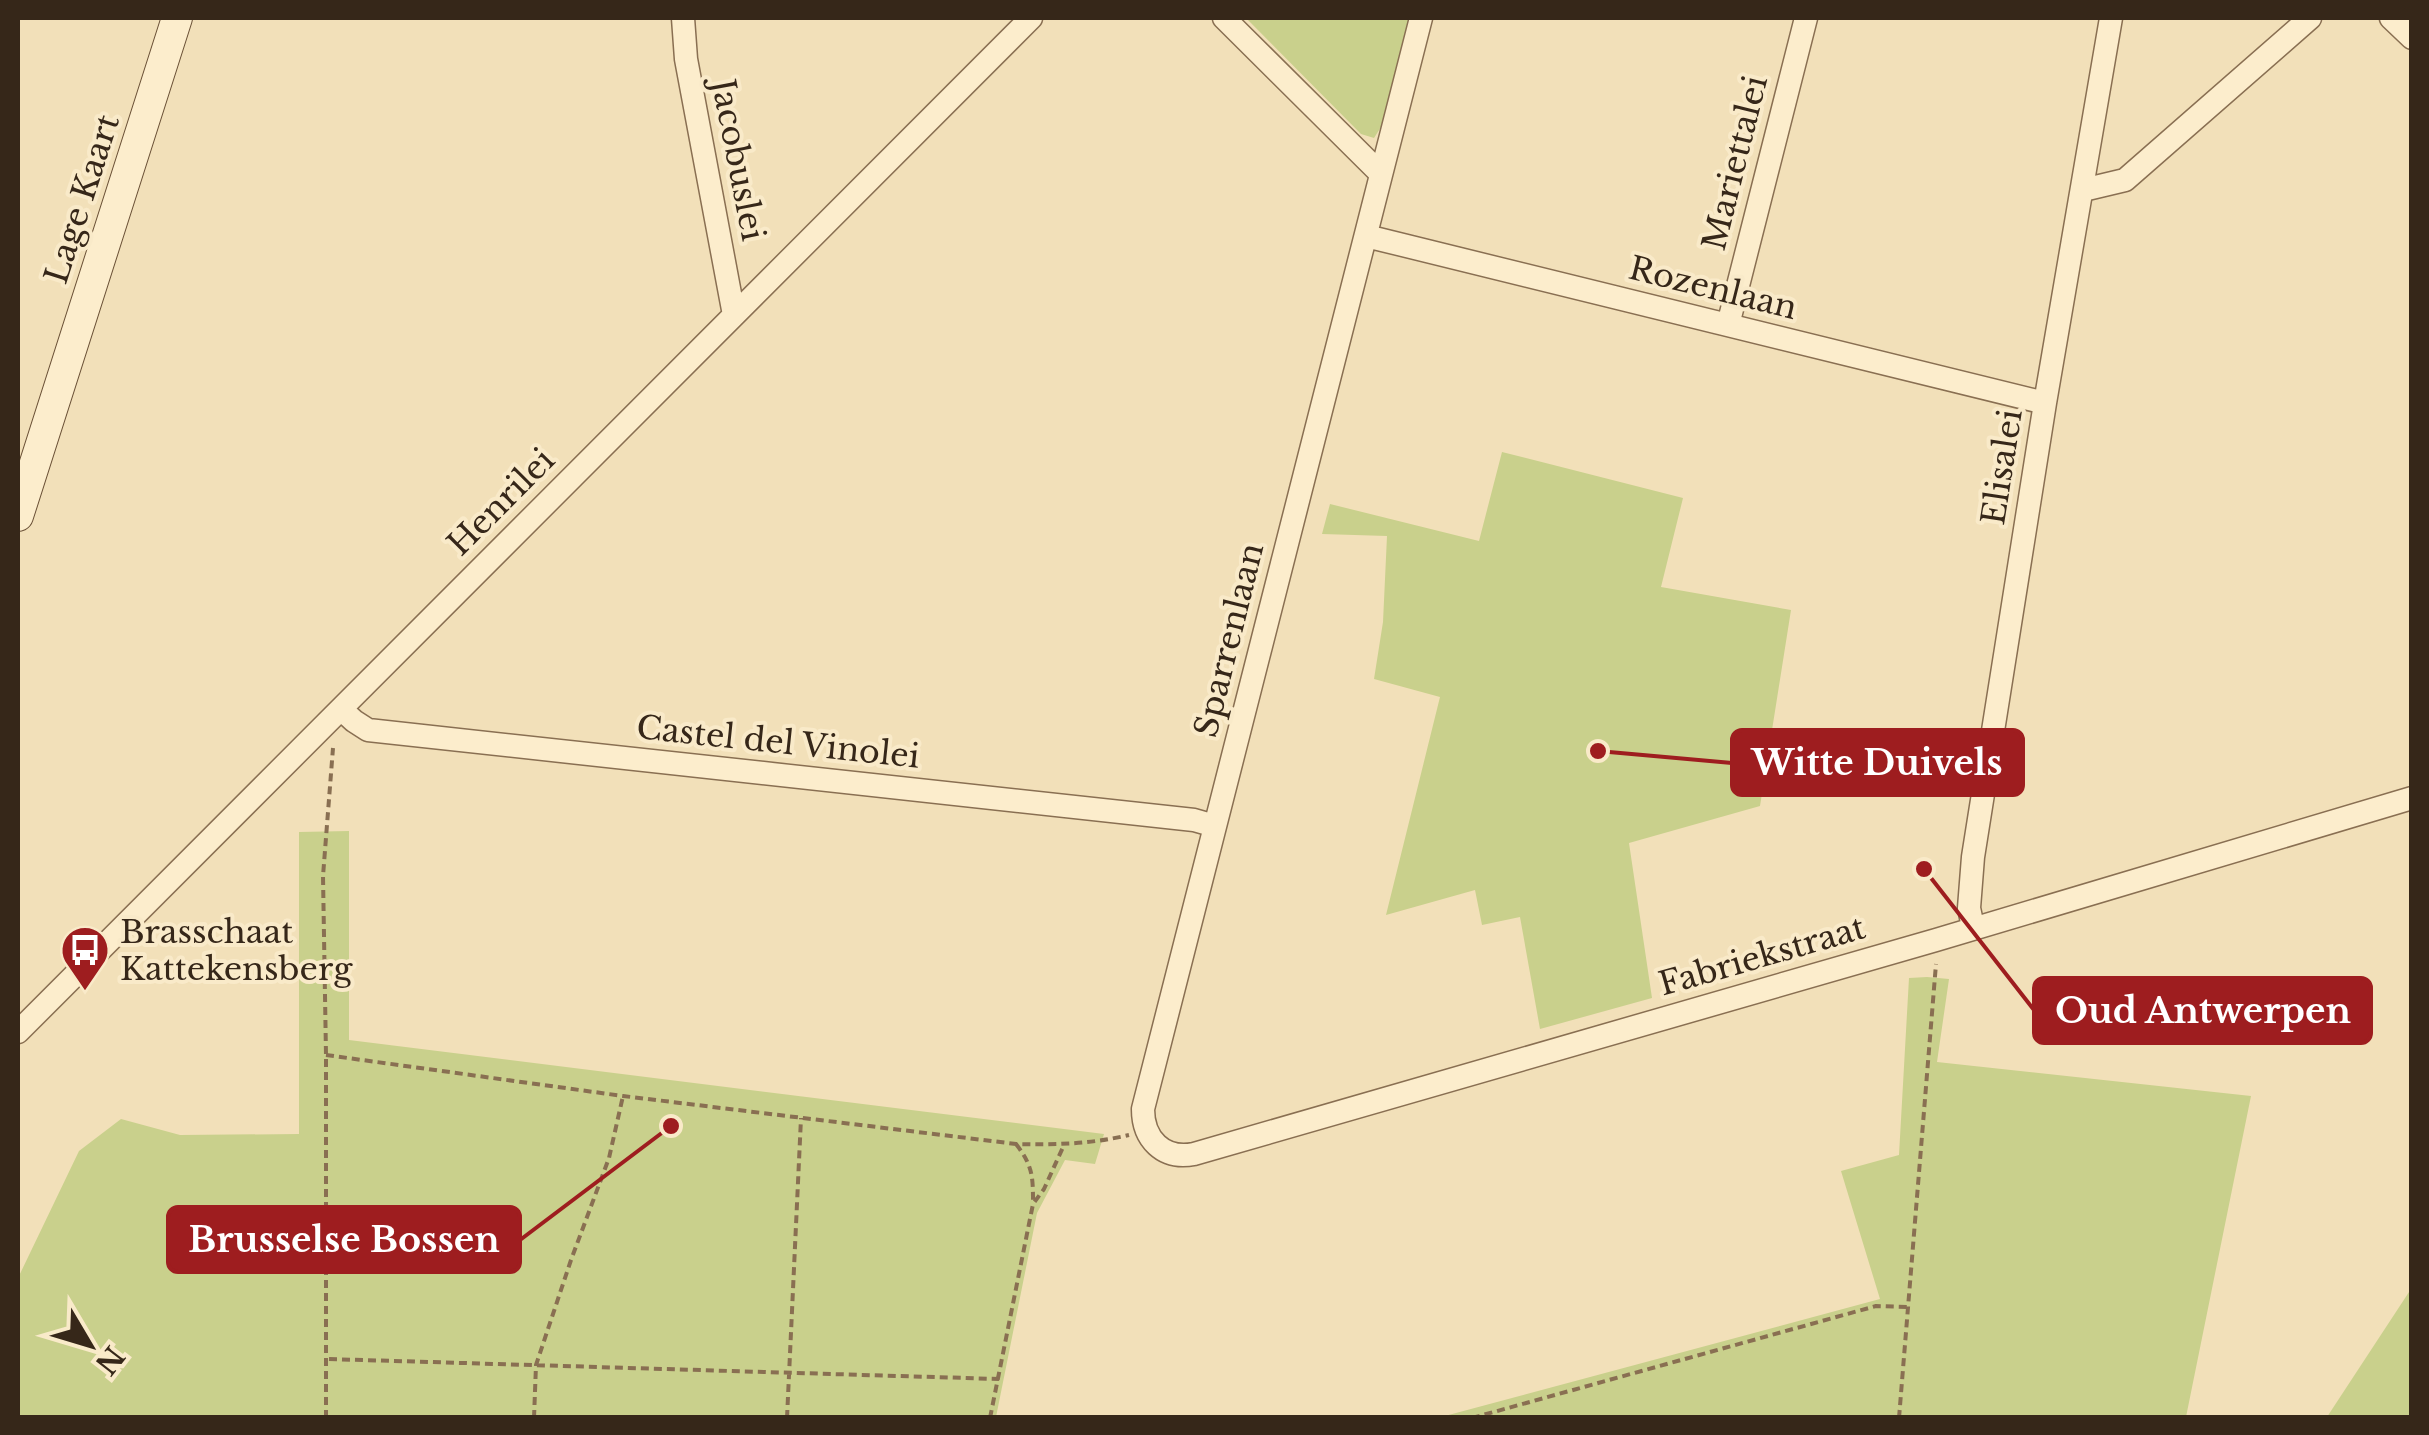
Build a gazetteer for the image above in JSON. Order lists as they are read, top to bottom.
{
  "streets": {
    "street": [
      "Jacobuslei",
      "Mariettalei",
      "Lage Kaart",
      "Rozenlaan",
      "Elisalei",
      "Henrilei",
      "Sparrenlaan",
      "Castel del Vinolei",
      "Fabriekstraat"
    ]
  },
  "crossings": [
    ["Jacobuslei", "Henrilei"],
    ["Mariettalei", "Rozenlaan"],
    ["Rozenlaan", "Elisalei"],
    ["Rozenlaan", "Sparrenlaan"],
    ["Elisalei", "Fabriekstraat"],
    ["Henrilei", "Castel del Vinolei"],
    ["Sparrenlaan", "Castel del Vinolei"],
    ["Sparrenlaan", "Fabriekstraat"]
  ],
  "places": {
    "other": ["Witte Duivels", "Oud Antwerpen", "Brusselse Bossen"],
    "bus stop": ["Brasschaat Kattekensberg"]
  },
  "north": "bottom right"
}
